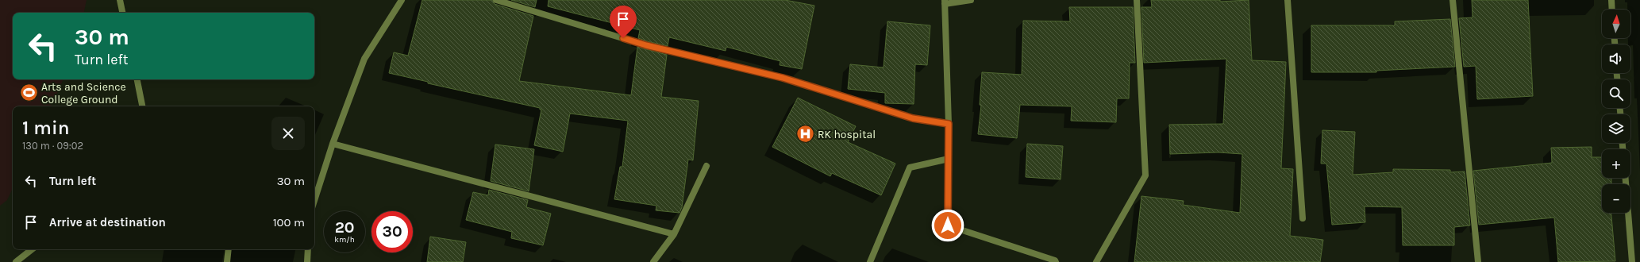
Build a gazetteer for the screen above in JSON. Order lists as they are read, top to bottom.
{
  "places": {
    "sports": ["Arts and Science College Ground"],
    "hospital": ["RK hospital"]
  },
  "north": "top",
  "page": {
    "map_buttons": ["+", "−"],
    "turn": ["30 m", "Turn left"],
    "heading": ["1 min", "130 m · 09:02"],
    "list": [
      {
        "name": "Turn left",
        "value": "30 m"
      },
      {
        "name": "Arrive at destination",
        "value": "100 m"
      }
    ],
    "speed": "20 km/h",
    "limit": "30"
  }
}
